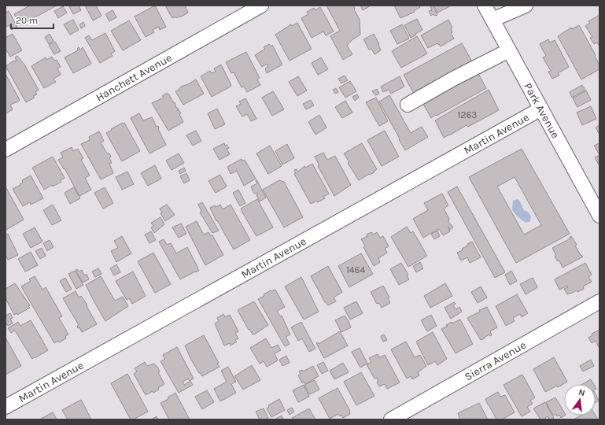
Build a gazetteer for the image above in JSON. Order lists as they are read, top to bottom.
{
  "streets": {
    "street": [
      "Hanchett Avenue",
      "Park Avenue",
      "Martin Avenue",
      "Sierra Avenue"
    ]
  },
  "crossings": [
    ["Park Avenue", "Martin Avenue"]
  ],
  "house_numbers": ["1263", "1464"],
  "scale_bar": "20 m",
  "north": "top"
}
